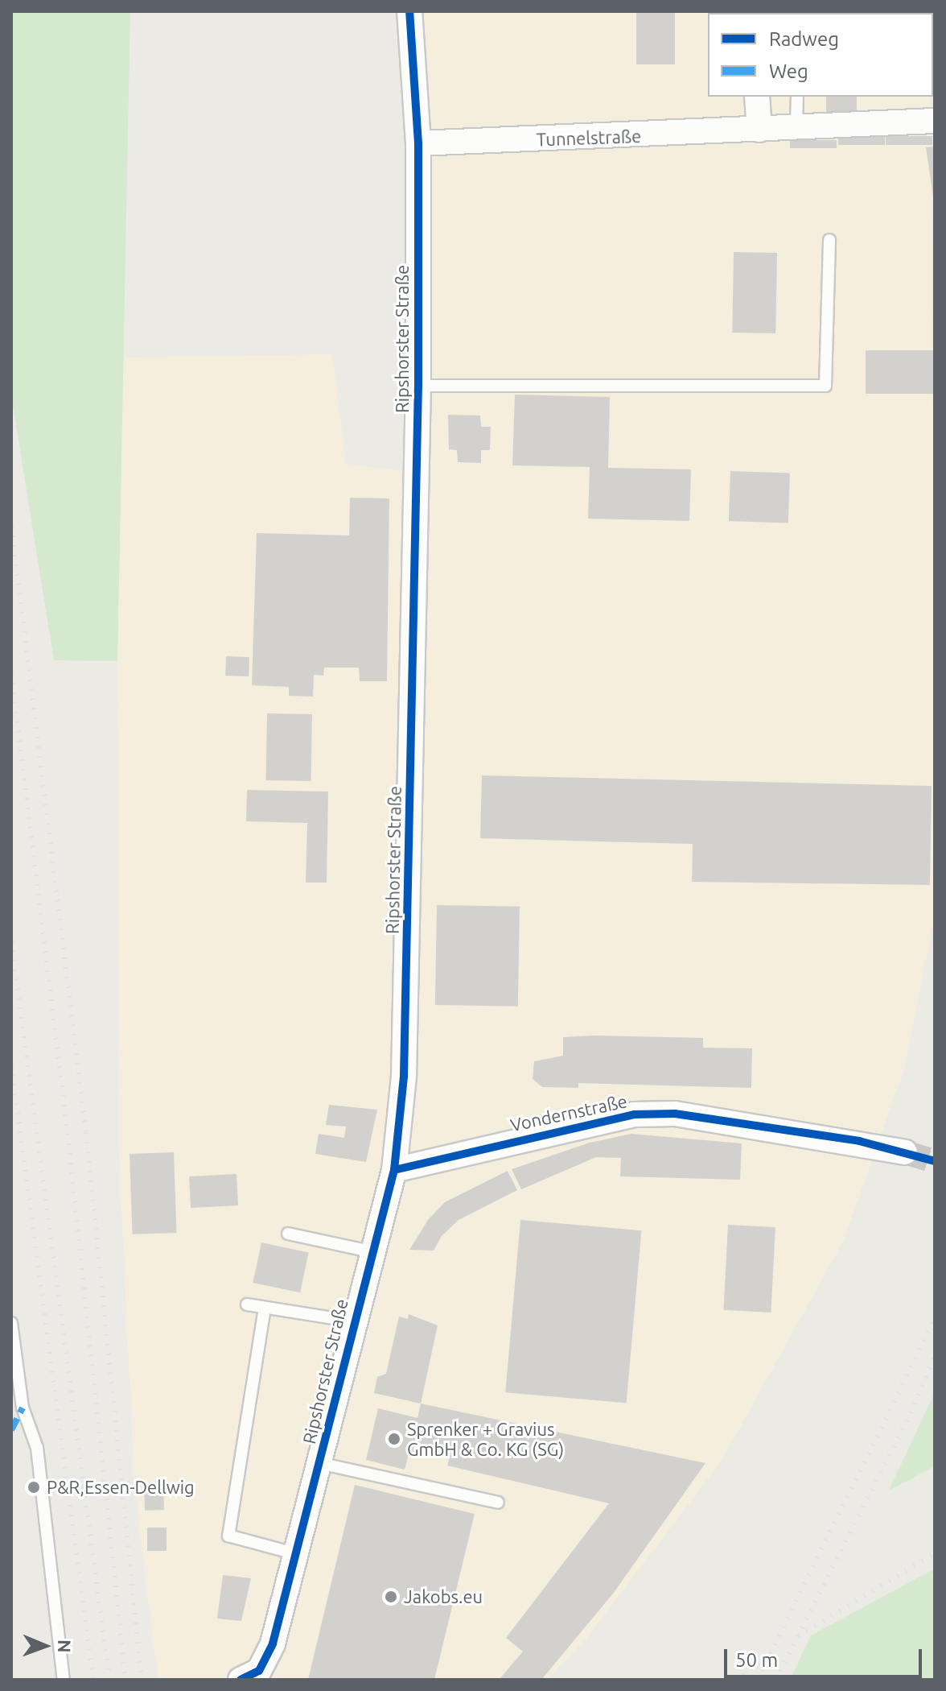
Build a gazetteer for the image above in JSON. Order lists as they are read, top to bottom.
{
  "streets": {
    "street": ["Tunnelstraße", "Ripshorster Straße", "Vondernstraße"]
  },
  "crossings": [
    ["Tunnelstraße", "Ripshorster Straße"],
    ["Ripshorster Straße", "Vondernstraße"]
  ],
  "places": ["Sprenker + Gravius GmbH & Co. KG (SG)", "P&R,Essen-Dellwig", "Jakobs.eu"],
  "legend": ["Radweg", "Weg"],
  "scale_bar": "50 m",
  "north": "right"
}
